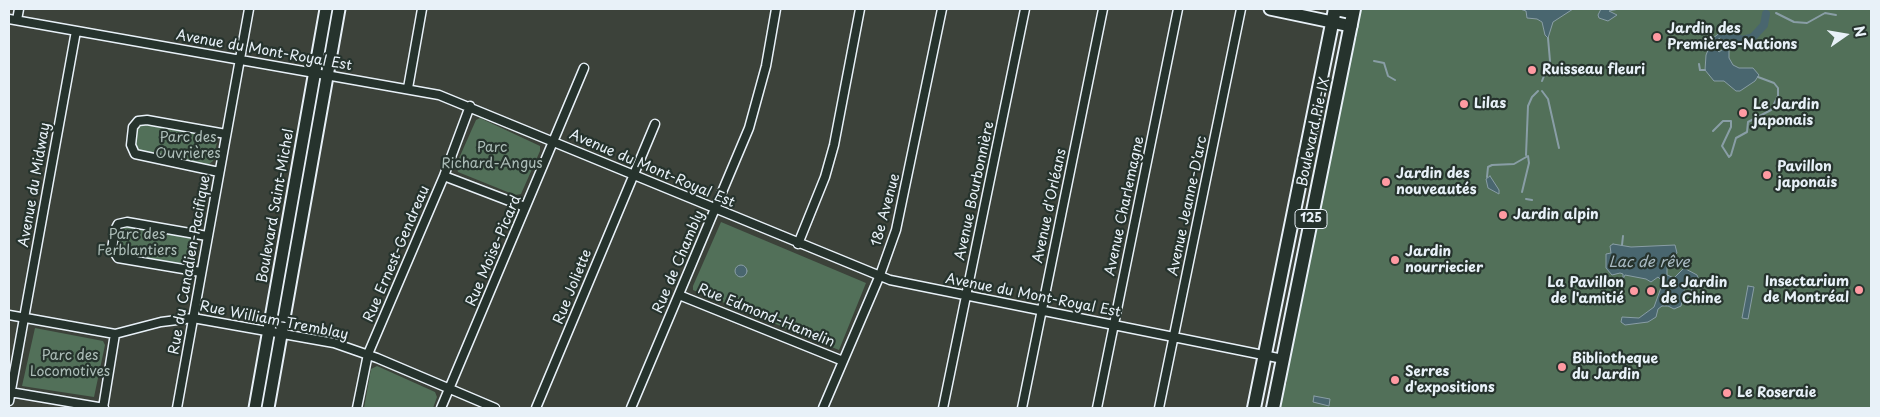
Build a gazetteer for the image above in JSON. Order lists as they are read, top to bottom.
{
  "streets": {
    "main road": ["Boulevard Pie-IX", "Boulevard Saint-Michel", "125"],
    "street": [
      "Avenue du Mont-Royal Est",
      "Avenue du Midway",
      "Avenue Bourbonnière",
      "Avenue d'Orléans",
      "Avenue Charlemagne",
      "Avenue Jeanne-D'arc",
      "18e Avenue",
      "Rue Moïse-Picard",
      "Rue Ernest-Gendreau",
      "Rue de Chambly",
      "Rue du Canadien-Pacifique",
      "Rue Joliette",
      "Rue Edmond-Hamelin",
      "Rue William-Tremblay"
    ]
  },
  "crossings": [
    ["Avenue du Mont-Royal Est", "Boulevard Pie-IX"],
    ["Avenue du Mont-Royal Est", "Avenue du Midway"],
    ["Avenue du Mont-Royal Est", "Avenue Bourbonnière"],
    ["Avenue du Mont-Royal Est", "Boulevard Saint-Michel"],
    ["Avenue du Mont-Royal Est", "Avenue d'Orléans"],
    ["Avenue du Mont-Royal Est", "Avenue Charlemagne"],
    ["Avenue du Mont-Royal Est", "Avenue Jeanne-D'arc"],
    ["Avenue du Mont-Royal Est", "18e Avenue"],
    ["Avenue du Mont-Royal Est", "Rue Moïse-Picard"],
    ["Avenue du Mont-Royal Est", "Rue Ernest-Gendreau"],
    ["Avenue du Mont-Royal Est", "Rue de Chambly"],
    ["Avenue du Mont-Royal Est", "Rue du Canadien-Pacifique"],
    ["Avenue du Mont-Royal Est", "Rue Joliette"],
    ["Avenue du Midway", "Rue William-Tremblay"],
    ["Boulevard Saint-Michel", "Rue William-Tremblay"],
    ["18e Avenue", "Rue Edmond-Hamelin"],
    ["Rue Moïse-Picard", "Rue William-Tremblay"],
    ["Rue Ernest-Gendreau", "Rue William-Tremblay"],
    ["Rue de Chambly", "Rue Edmond-Hamelin"],
    ["Rue du Canadien-Pacifique", "Rue William-Tremblay"]
  ],
  "water": ["Lac de rêve"],
  "parks": [
    "Parc des Ouvrières",
    "Parc Richard-Angus",
    "Parc des Ferblantiers",
    "Parc des Locomotives"
  ],
  "places": [
    "Jardin des Premières-Nations",
    "Ruisseau fleuri",
    "Lilas",
    "Le Jardin japonais",
    "Pavillon japonais",
    "Jardin des nouveautés",
    "Jardin alpin",
    "Jardin nourriecier",
    "Insectarium de Montréal",
    "La Pavillon de l'amitié",
    "Le Jardin de Chine",
    "Bibliotheque du Jardin",
    "Serres d'expositions",
    "Le Roseraie"
  ],
  "north": "right"
}
